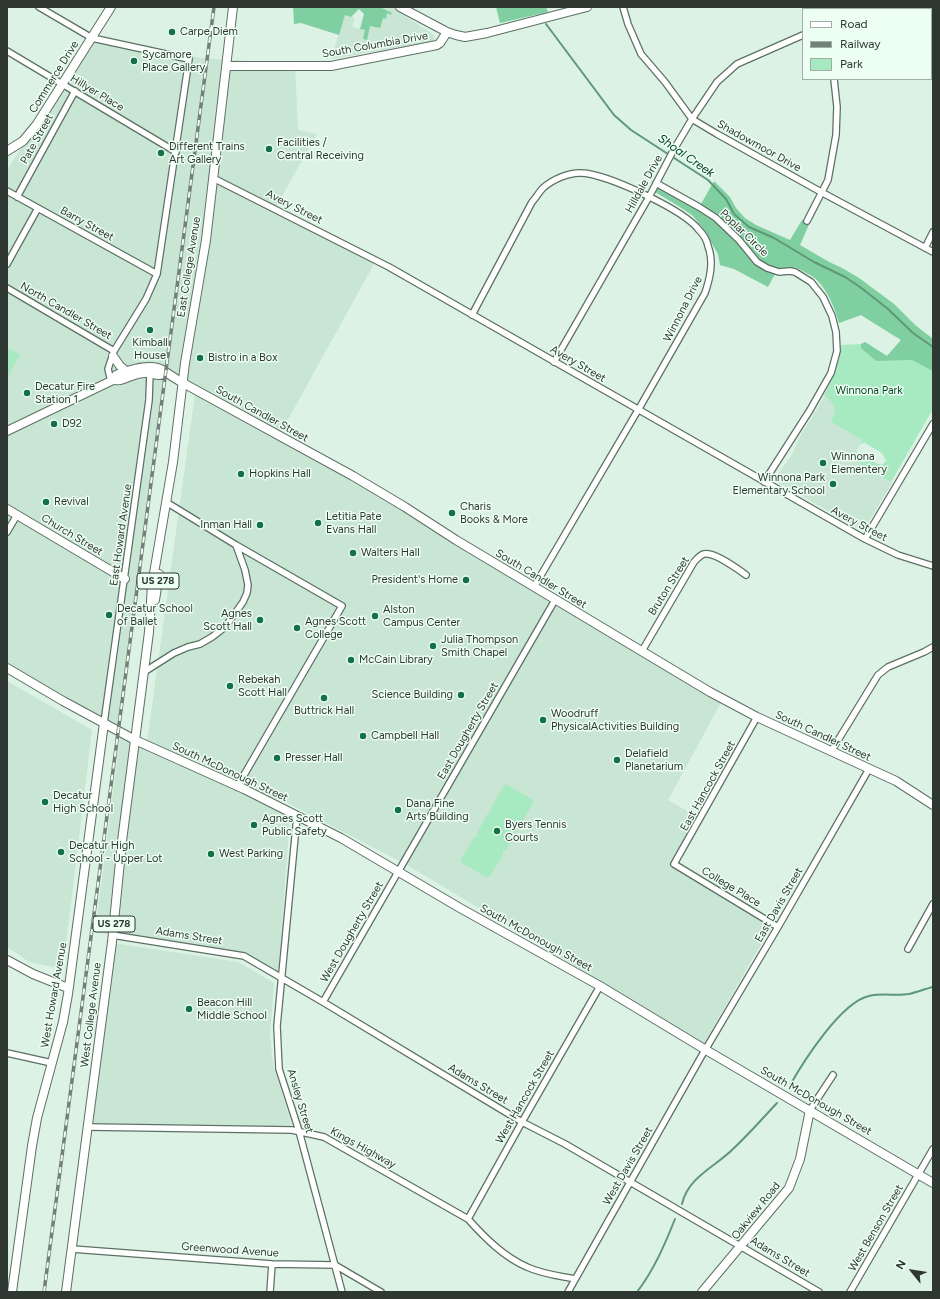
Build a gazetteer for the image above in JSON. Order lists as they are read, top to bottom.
{
  "streets": {
    "main road": [
      "South Columbia Drive",
      "Commerce Drive",
      "East College Avenue",
      "South Candler Street",
      "Church Street",
      "US 278",
      "South McDonough Street",
      "West Howard Avenue",
      "West College Avenue",
      "Oakview Road"
    ],
    "street": [
      "Hillyer Place",
      "Pate Street",
      "Shadowmoor Drive",
      "Hilldale Drive",
      "Avery Street",
      "Barry Street",
      "Poplar Circle",
      "Winnona Drive",
      "North Candler Street",
      "East Howard Avenue",
      "Bruton Street",
      "East Dougherty Street",
      "East Hancock Street",
      "College Place",
      "East Davis Street",
      "West Dougherty Street",
      "Adams Street",
      "West Hancock Street",
      "Ansley Street",
      "Kings Highway",
      "West Davis Street",
      "West Benson Street",
      "Greenwood Avenue"
    ]
  },
  "crossings": [
    ["South Columbia Drive", "East College Avenue"],
    ["Commerce Drive", "Hillyer Place"],
    ["Hillyer Place", "Pate Street"],
    ["Pate Street", "Barry Street"],
    ["Shadowmoor Drive", "Hilldale Drive"],
    ["Hilldale Drive", "Avery Street"],
    ["Hilldale Drive", "Poplar Circle"],
    ["Hilldale Drive", "Winnona Drive"],
    ["Avery Street", "Poplar Circle"],
    ["Avery Street", "East College Avenue"],
    ["Avery Street", "Winnona Drive"],
    ["East College Avenue", "South Candler Street"],
    ["East College Avenue", "South McDonough Street"],
    ["East College Avenue", "West College Avenue"],
    ["Winnona Drive", "South Candler Street"],
    ["South Candler Street", "Bruton Street"],
    ["South Candler Street", "East Dougherty Street"],
    ["South Candler Street", "East Hancock Street"],
    ["South Candler Street", "East Davis Street"],
    ["Church Street", "East Howard Avenue"],
    ["East Howard Avenue", "South McDonough Street"],
    ["East Howard Avenue", "West Howard Avenue"],
    ["East Dougherty Street", "South McDonough Street"],
    ["East Dougherty Street", "West Dougherty Street"],
    ["South McDonough Street", "East Davis Street"],
    ["South McDonough Street", "West Dougherty Street"],
    ["South McDonough Street", "West Howard Avenue"],
    ["South McDonough Street", "West College Avenue"],
    ["South McDonough Street", "West Hancock Street"],
    ["South McDonough Street", "Ansley Street"],
    ["South McDonough Street", "West Davis Street"],
    ["South McDonough Street", "Oakview Road"],
    ["South McDonough Street", "West Benson Street"],
    ["East Hancock Street", "College Place"],
    ["College Place", "East Davis Street"],
    ["East Davis Street", "West Davis Street"],
    ["West Dougherty Street", "Adams Street"],
    ["Adams Street", "West College Avenue"],
    ["Adams Street", "West Hancock Street"],
    ["Adams Street", "Ansley Street"],
    ["Adams Street", "West Davis Street"],
    ["Adams Street", "Oakview Road"],
    ["West College Avenue", "Kings Highway"],
    ["West College Avenue", "Greenwood Avenue"],
    ["West Hancock Street", "Kings Highway"],
    ["Ansley Street", "Kings Highway"],
    ["Ansley Street", "Greenwood Avenue"],
    ["Kings Highway", "West Davis Street"]
  ],
  "water": ["Shoal Creek"],
  "parks": ["Winnona Park"],
  "places": [
    "Carpe Diem",
    "Sycamore Place Gallery",
    "Facilities / Central Receiving",
    "Different Trains Art Gallery",
    "Kimball House",
    "Bistro in a Box",
    "Decatur Fire Station 1",
    "D92",
    "Winnona Elementery",
    "Hopkins Hall",
    "Winnona Park Elementary School",
    "Revival",
    "Charis Books & More",
    "Letitia Pate Evans Hall",
    "Inman Hall",
    "Walters Hall",
    "President's Home",
    "Decatur School of Ballet",
    "Alston Campus Center",
    "Agnes Scott Hall",
    "Agnes Scott College",
    "Julia Thompson Smith Chapel",
    "McCain Library",
    "Rebekah Scott Hall",
    "Science Building",
    "Buttrick Hall",
    "Woodruff PhysicalActivities Building",
    "Campbell Hall",
    "Presser Hall",
    "Delafield Planetarium",
    "Decatur High School",
    "Dana Fine Arts Building",
    "Agnes Scott Public Safety",
    "Byers Tennis Courts",
    "Decatur High School - Upper Lot",
    "West Parking",
    "Beacon Hill Middle School"
  ],
  "legend": ["Road", "Railway", "Park"],
  "north": "top left"
}
